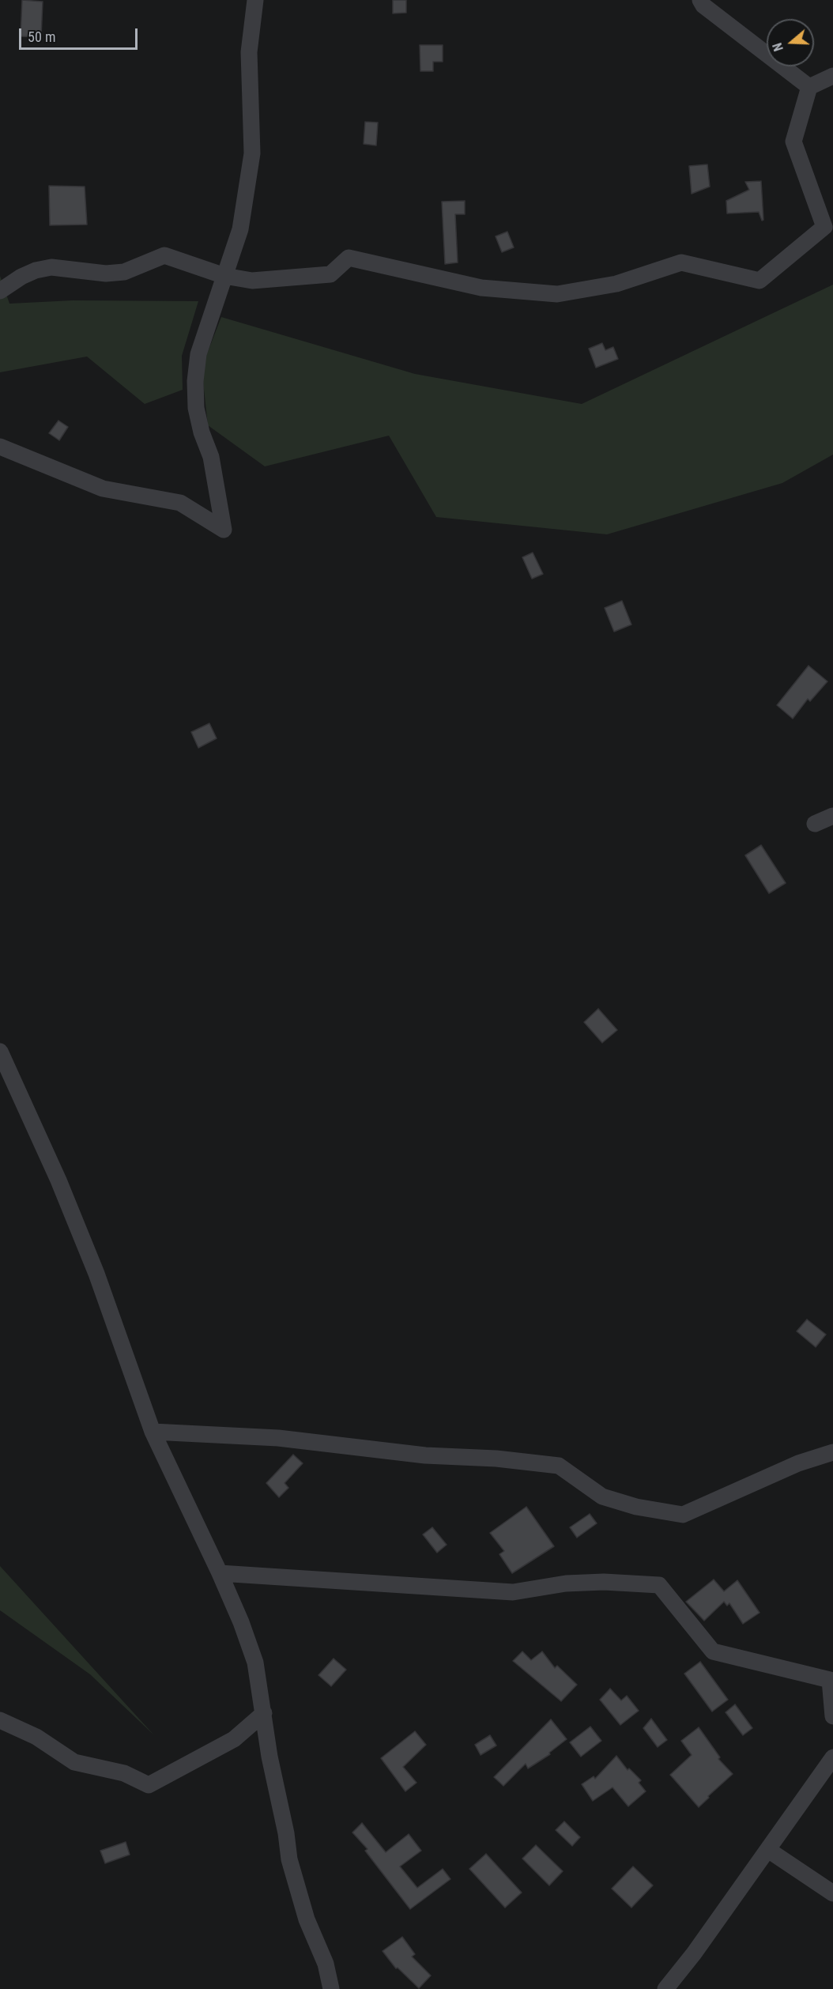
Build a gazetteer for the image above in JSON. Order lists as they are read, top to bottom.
{
  "scale_bar": "50 m",
  "north": "left"
}
